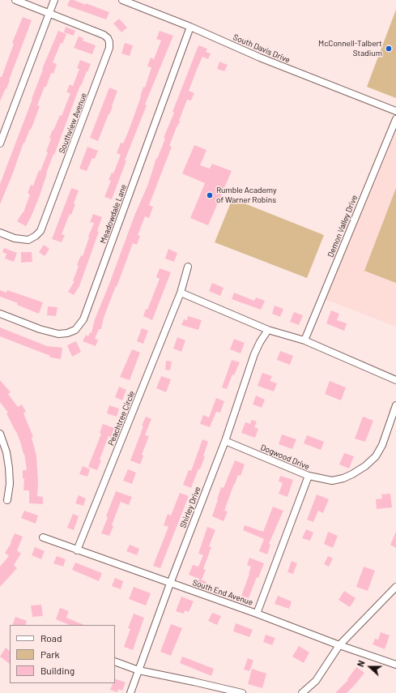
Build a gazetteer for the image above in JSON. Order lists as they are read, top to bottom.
{
  "streets": {
    "street": [
      "South Davis Drive",
      "Southview Avenue",
      "Meadowdale Lane",
      "Demon Valley Drive",
      "Peachtree Circle",
      "Dogwood Drive",
      "Shirley Drive",
      "South End Avenue"
    ]
  },
  "crossings": [
    ["South Davis Drive", "Meadowdale Lane"],
    ["Peachtree Circle", "South End Avenue"],
    ["Dogwood Drive", "Shirley Drive"],
    ["Shirley Drive", "South End Avenue"]
  ],
  "places": ["McConnell-Talbert Stadium", "Rumble Academy of Warner Robins"],
  "legend": ["Road", "Park", "Building"],
  "north": "left"
}
